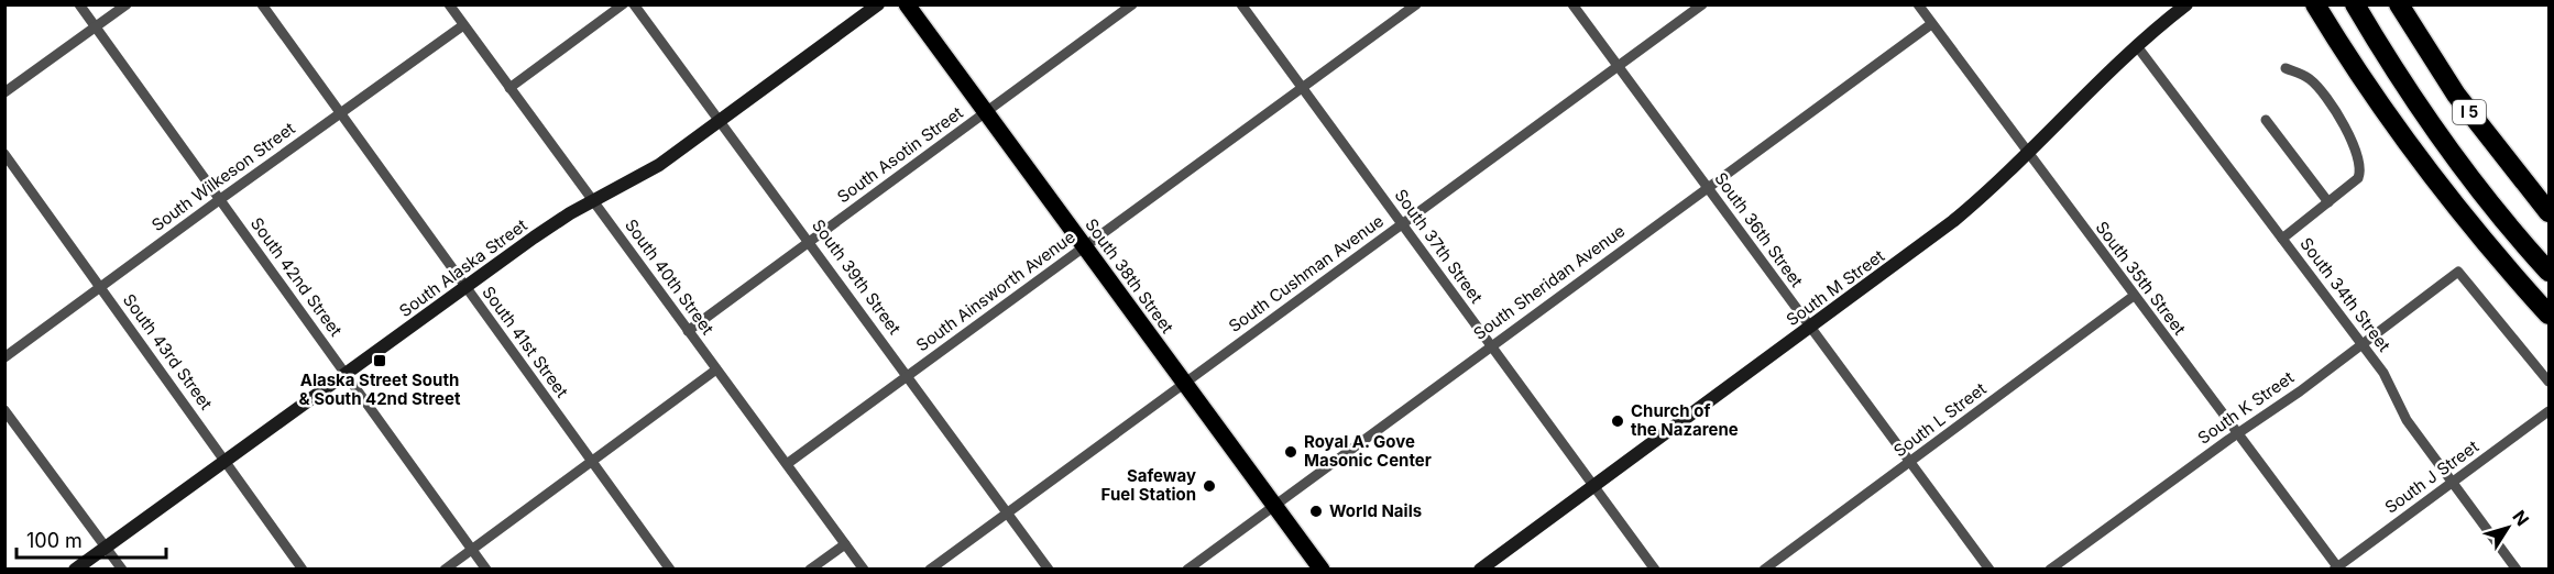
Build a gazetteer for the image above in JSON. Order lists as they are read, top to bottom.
{
  "streets": {
    "highway": ["I 5"],
    "main road": ["South 38th Street"],
    "street": [
      "South Asotin Street",
      "South Wilkeson Street",
      "South 36th Street",
      "South 37th Street",
      "South Alaska Street",
      "South Cushman Avenue",
      "South 42nd Street",
      "South 40th Street",
      "South 39th Street",
      "South 35th Street",
      "South Sheridan Avenue",
      "South M Street",
      "South Ainsworth Avenue",
      "South 34th Street",
      "South 41st Street",
      "South 43rd Street",
      "South K Street",
      "South L Street",
      "South J Street"
    ]
  },
  "crossings": [
    ["South Asotin Street", "South 38th Street"],
    ["South Asotin Street", "South 40th Street"],
    ["South Asotin Street", "South 39th Street"],
    ["South Wilkeson Street", "South 42nd Street"],
    ["South Wilkeson Street", "South 40th Street"],
    ["South Wilkeson Street", "South 41st Street"],
    ["South Wilkeson Street", "South 43rd Street"],
    ["South 36th Street", "South Cushman Avenue"],
    ["South 36th Street", "South Sheridan Avenue"],
    ["South 36th Street", "South M Street"],
    ["South 36th Street", "South L Street"],
    ["South 37th Street", "South Cushman Avenue"],
    ["South 37th Street", "South Sheridan Avenue"],
    ["South 37th Street", "South M Street"],
    ["South 37th Street", "South Ainsworth Avenue"],
    ["South Alaska Street", "South 42nd Street"],
    ["South Alaska Street", "South 40th Street"],
    ["South Alaska Street", "South 39th Street"],
    ["South Alaska Street", "South 41st Street"],
    ["South Alaska Street", "South 43rd Street"],
    ["South Cushman Avenue", "South 38th Street"],
    ["South Cushman Avenue", "South 39th Street"],
    ["South 38th Street", "South Sheridan Avenue"],
    ["South 38th Street", "South Ainsworth Avenue"],
    ["South 40th Street", "South Ainsworth Avenue"],
    ["South 39th Street", "South Ainsworth Avenue"],
    ["South 35th Street", "South Sheridan Avenue"],
    ["South 35th Street", "South M Street"],
    ["South 35th Street", "South K Street"],
    ["South 35th Street", "South L Street"],
    ["South 35th Street", "South J Street"],
    ["South M Street", "South 34th Street"],
    ["South 34th Street", "South K Street"],
    ["South 34th Street", "South J Street"]
  ],
  "places": {
    "transit": ["Alaska Street South & South 42nd Street"],
    "other": [
      "Church of the Nazarene",
      "Royal A. Gove Masonic Center",
      "Safeway Fuel Station",
      "World Nails"
    ]
  },
  "scale_bar": "100 m",
  "north": "top right"
}
